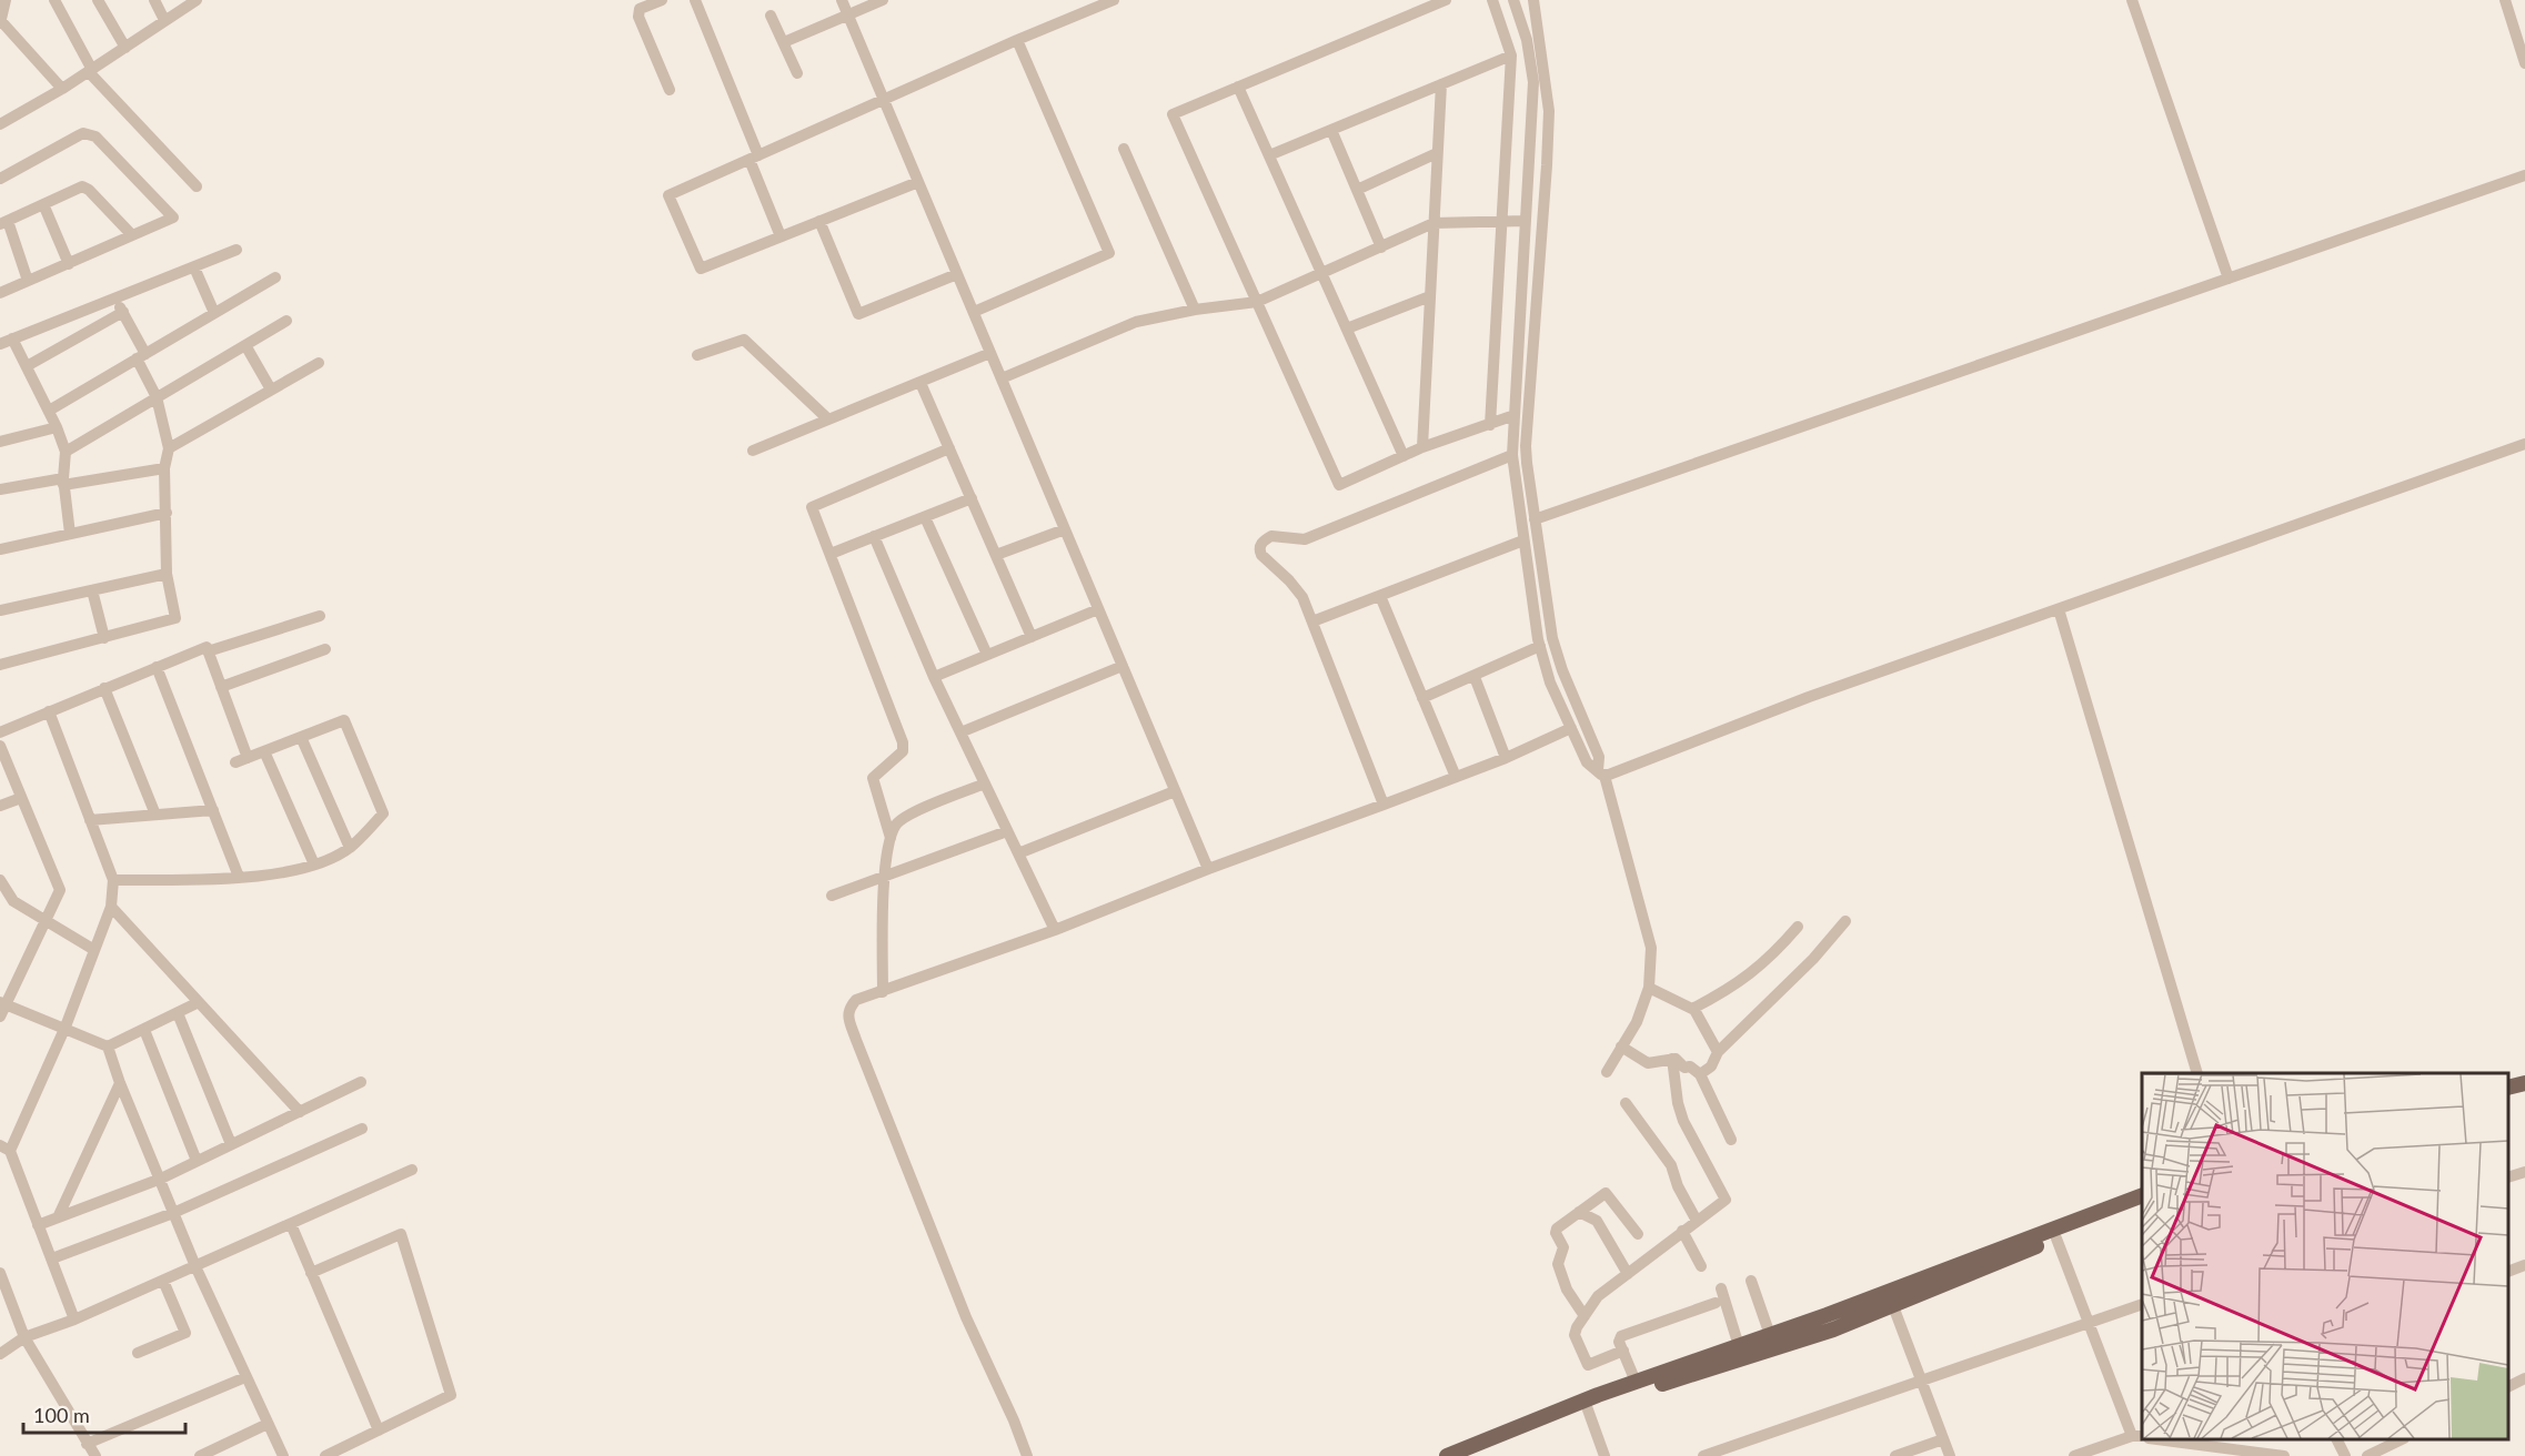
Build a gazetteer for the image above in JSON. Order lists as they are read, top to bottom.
{
  "scale_bar": "100 m"
}
